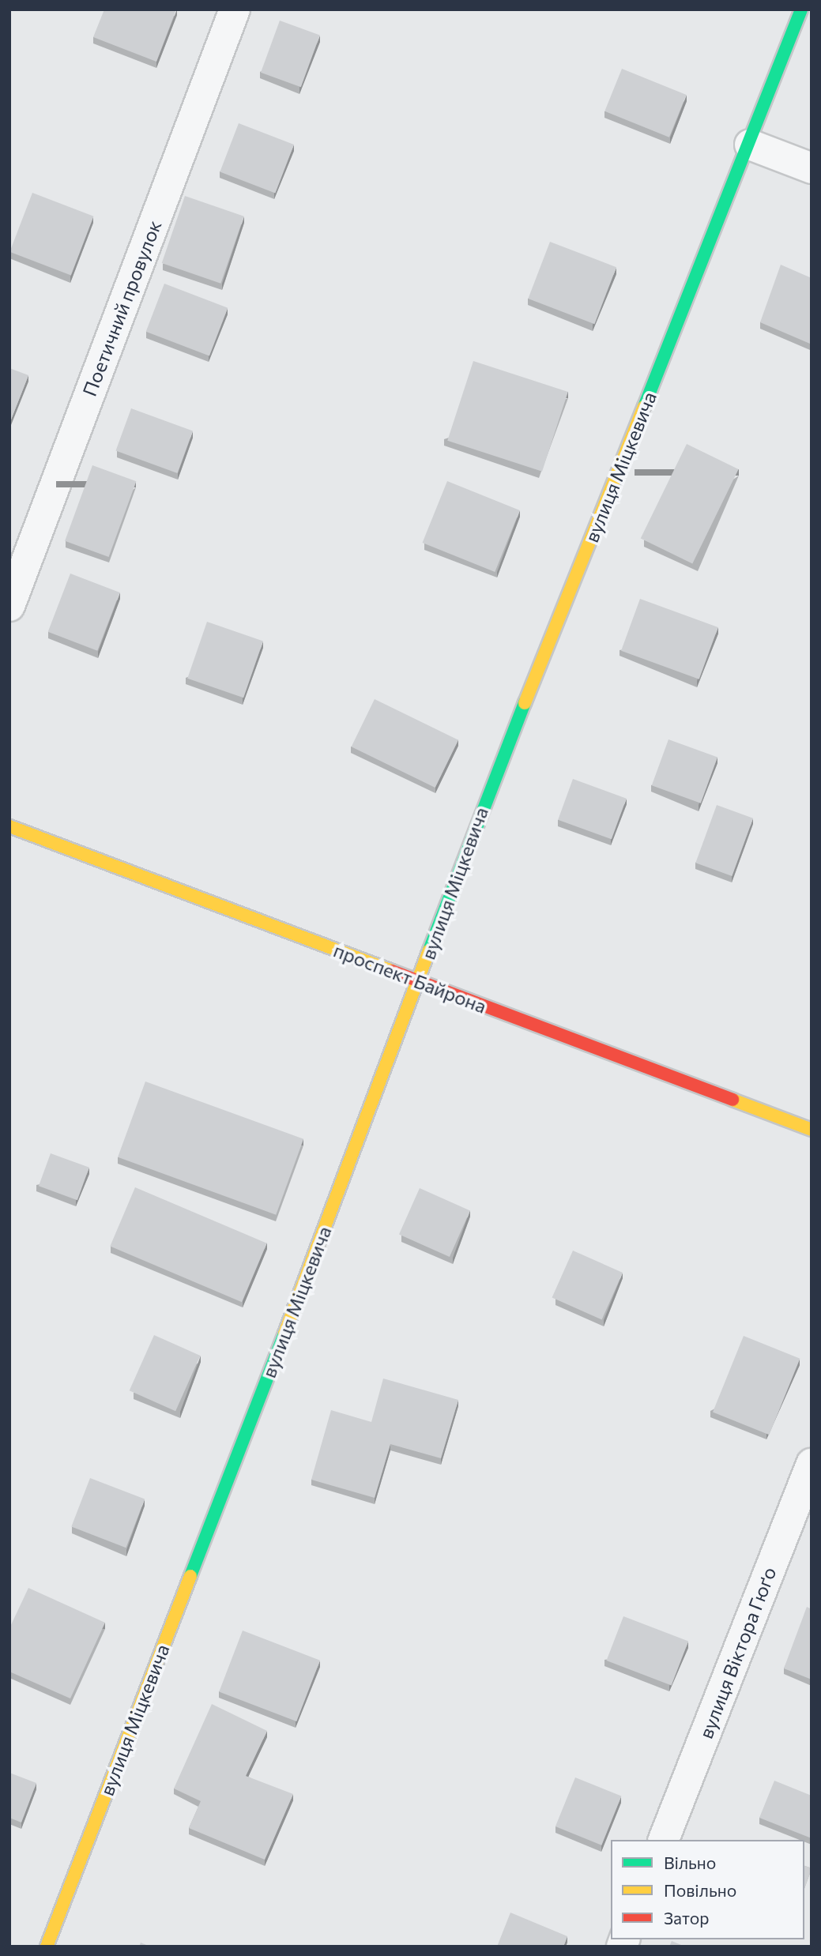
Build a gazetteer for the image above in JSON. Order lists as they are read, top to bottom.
{
  "streets": {
    "street": [
      "Поетичний провулок",
      "вулиця Міцкевича",
      "проспект Байрона",
      "вулиця Віктора Гюґо"
    ]
  },
  "crossings": [
    ["вулиця Міцкевича", "проспект Байрона"]
  ],
  "legend": ["Вільно", "Повільно", "Затор"]
}
